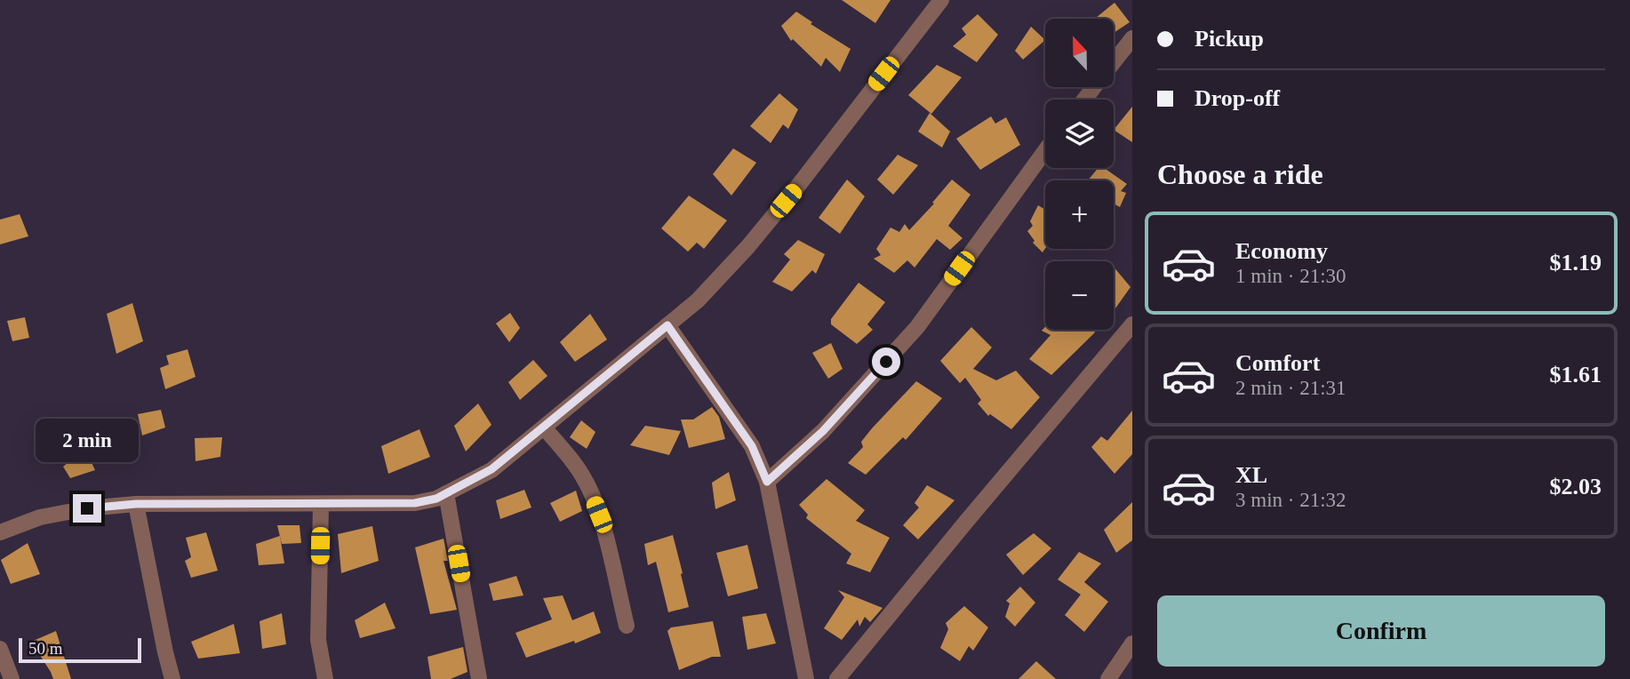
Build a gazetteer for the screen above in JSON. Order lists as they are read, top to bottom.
{
  "scale_bar": "50 m",
  "north": "top",
  "page": {
    "banner": ["Pickup", "Drop-off"],
    "map_buttons": ["+", "−"],
    "heading": "Choose a ride",
    "list": [
      {
        "name": "Economy",
        "note": "1 min · 21:30",
        "value": "$1.19"
      },
      {
        "name": "Comfort",
        "note": "2 min · 21:31",
        "value": "$1.61"
      },
      {
        "name": "XL",
        "note": "3 min · 21:32",
        "value": "$2.03"
      }
    ],
    "bubble": "2 min",
    "buttons": "Confirm",
    "scale": "50 m"
  }
}
